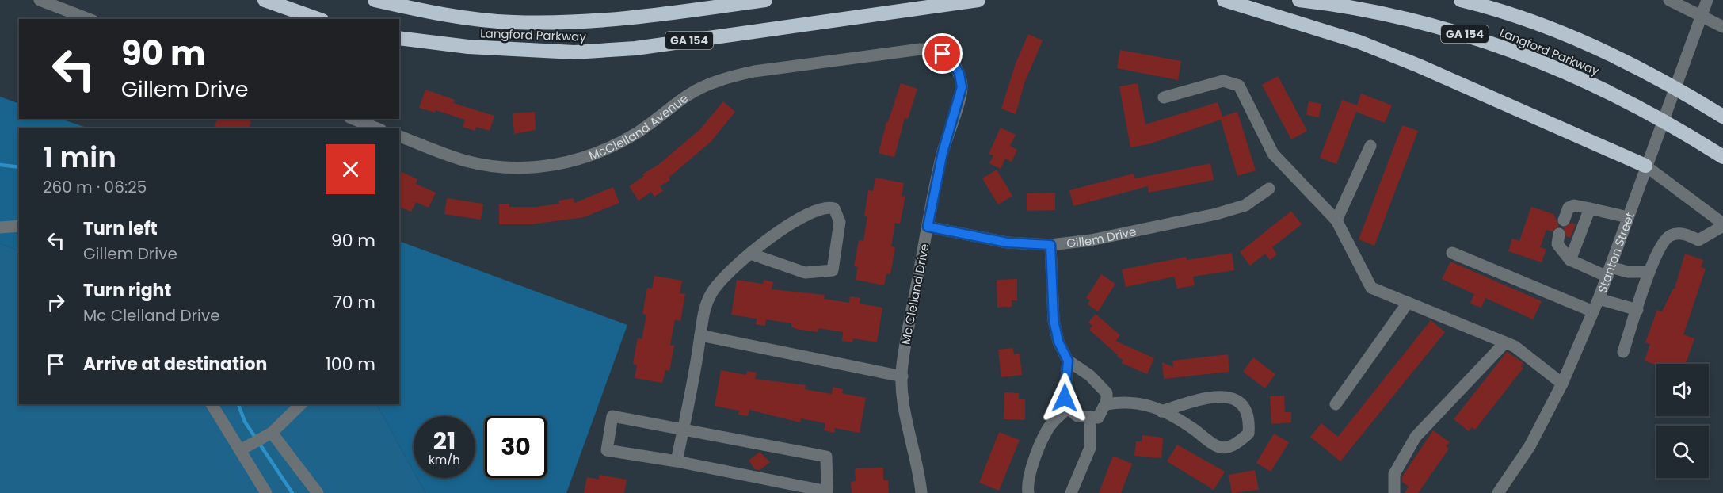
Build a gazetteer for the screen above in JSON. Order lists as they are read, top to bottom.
{
  "streets": {
    "highway": ["GA 154", "Langford Parkway"],
    "street": [
      "McClelland Avenue",
      "Gillem Drive",
      "Stanton Street",
      "Mc Clelland Drive"
    ]
  },
  "crossings": [
    ["McClelland Avenue", "Mc Clelland Drive"],
    ["Gillem Drive", "Mc Clelland Drive"]
  ],
  "page": {
    "turn": ["90 m", "Gillem Drive"],
    "heading": ["1 min", "260 m · 06:25"],
    "list": [
      {
        "name": "Turn left",
        "note": "Gillem Drive",
        "value": "90 m"
      },
      {
        "name": "Turn right",
        "note": "Mc Clelland Drive",
        "value": "70 m"
      },
      {
        "name": "Arrive at destination",
        "value": "100 m"
      }
    ],
    "speed": "21 km/h",
    "limit": "30"
  }
}
